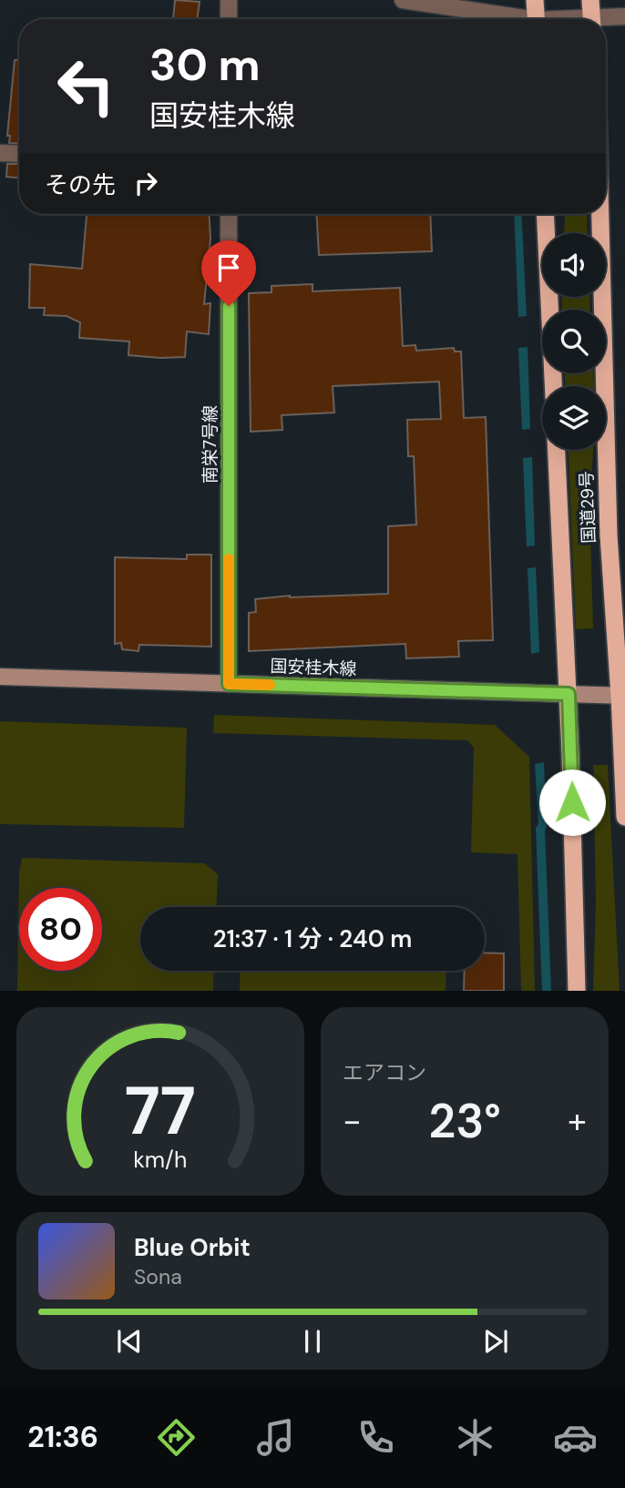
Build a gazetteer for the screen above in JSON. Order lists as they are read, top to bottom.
{
  "streets": {
    "highway": ["国道29号"],
    "main road": ["国安桂木線"],
    "street": ["南栄7号線"]
  },
  "crossings": [
    ["南栄7号線", "国安桂木線"],
    ["国道29号", "国安桂木線"]
  ],
  "page": {
    "turn": ["30 m", "国安桂木線"],
    "then": "その先",
    "limit": "80",
    "trip": "21:37 · 1 分 · 240 m",
    "tile": "エアコン",
    "heat": ["−", "23°", "+"],
    "song": ["Blue Orbit", "Sona"],
    "tabs": "21:36",
    "gauge": ["77", "km/h"]
  }
}
